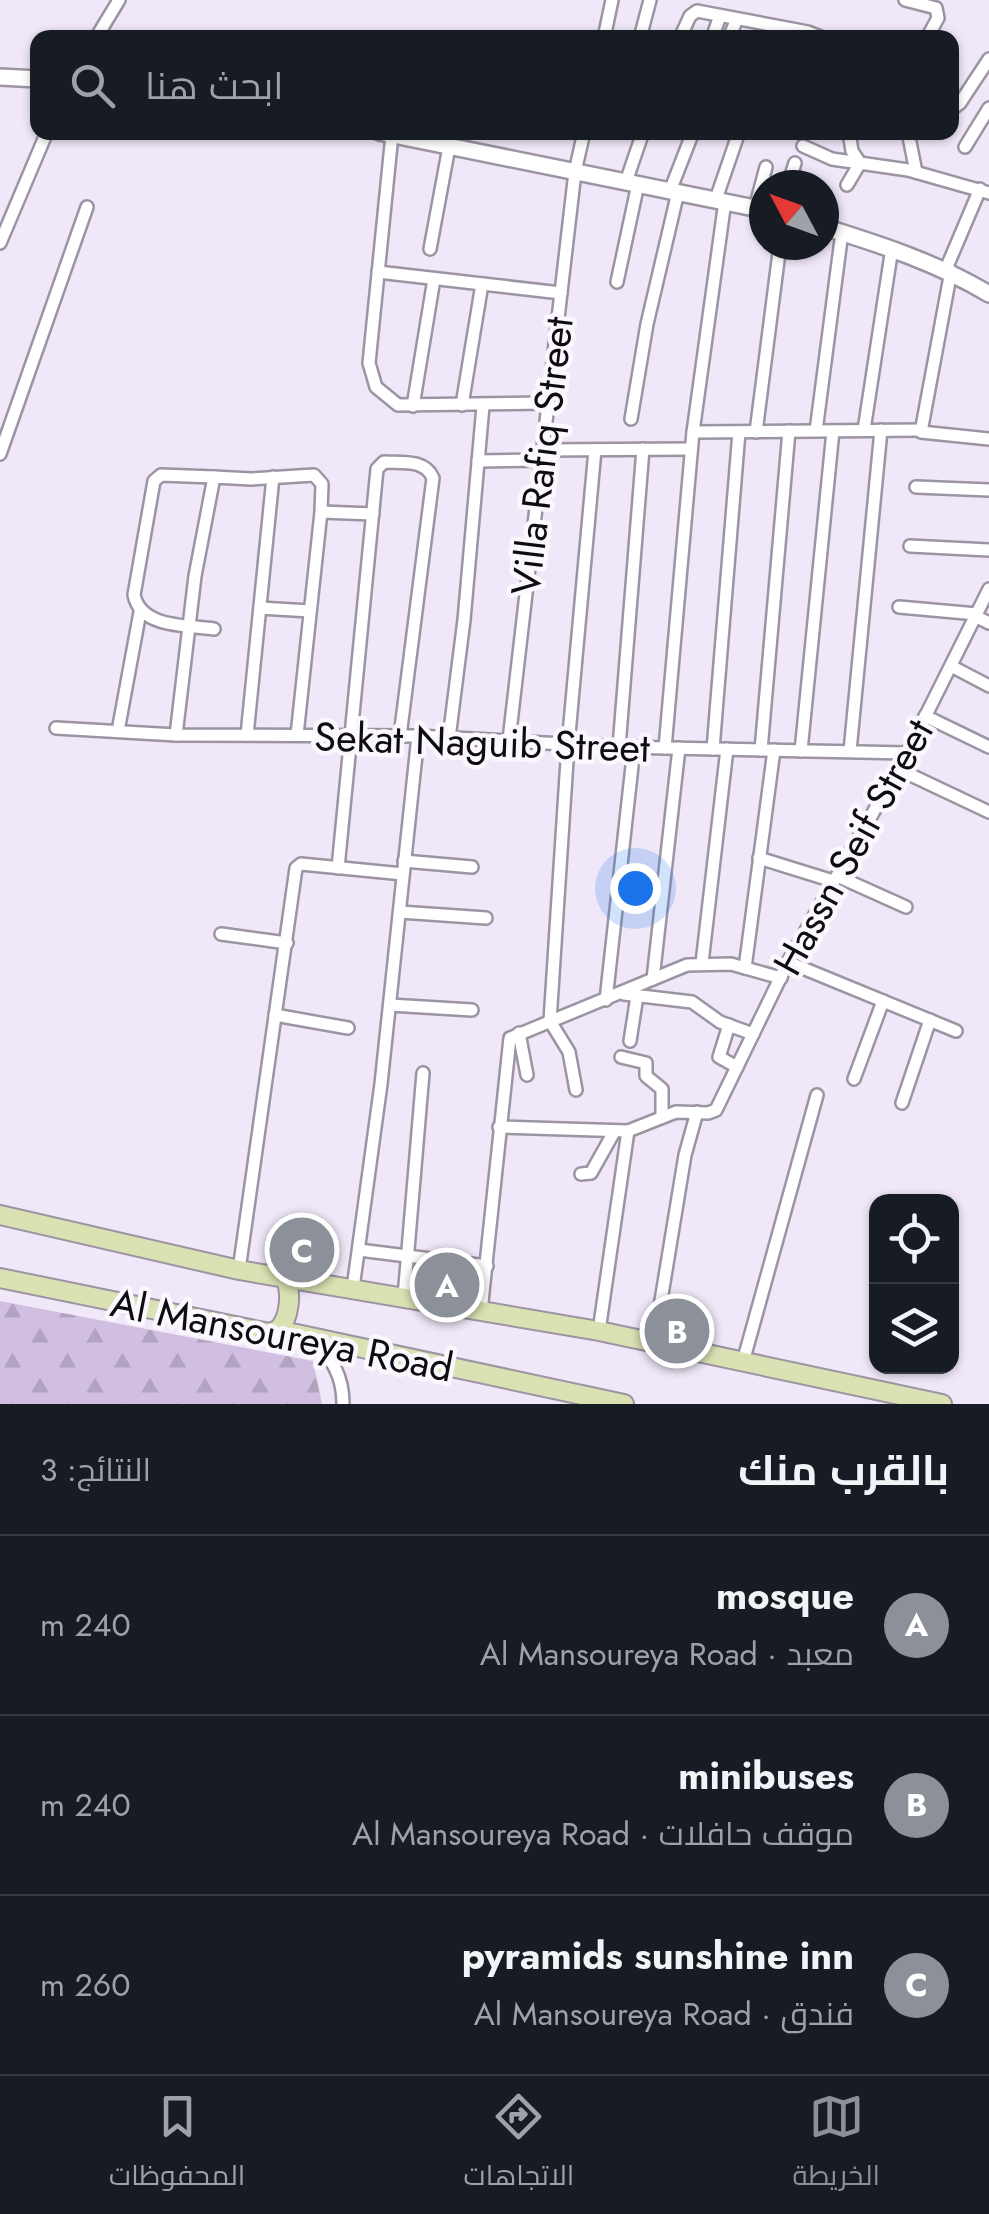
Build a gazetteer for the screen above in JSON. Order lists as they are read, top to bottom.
{
  "streets": {
    "main road": ["Al Mansoureya Road"],
    "street": ["Villa Rafiq Street", "Sekat Naguib Street", "Hassn Seif Street"]
  },
  "crossings": [
    ["Villa Rafiq Street", "Sekat Naguib Street"],
    ["Sekat Naguib Street", "Hassn Seif Street"]
  ],
  "north": "top left",
  "page": {
    "search": "ابحث هنا",
    "pins": ["C", "A", "B"],
    "heading": ["بالقرب منك", "النتائج: 3"],
    "list": [
      {
        "mark": "A",
        "name": "mosque",
        "note": "معبد · Al Mansoureya Road",
        "value": "240 m"
      },
      {
        "mark": "B",
        "name": "minibuses",
        "note": "موقف حافلات · Al Mansoureya Road",
        "value": "240 m"
      },
      {
        "mark": "C",
        "name": "pyramids sunshine inn",
        "note": "فندق · Al Mansoureya Road",
        "value": "260 m"
      }
    ],
    "nav": ["الخريطة", "الاتجاهات", "المحفوظات"]
  }
}
